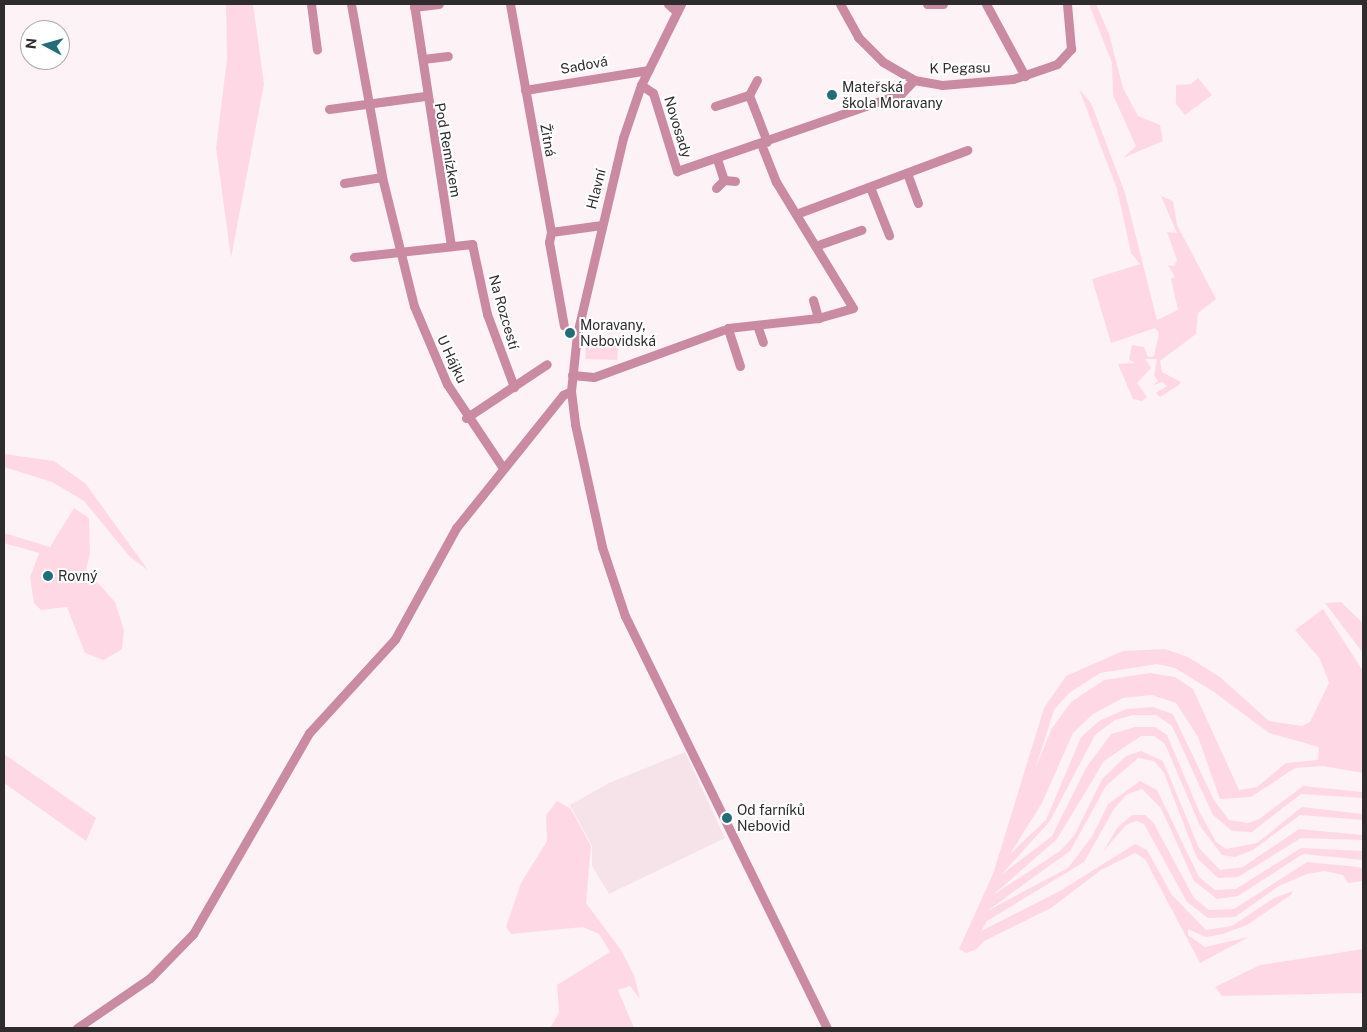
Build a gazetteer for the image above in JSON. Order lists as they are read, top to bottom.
{
  "streets": {
    "street": [
      "Sadová",
      "K Pegasu",
      "Novosady",
      "Žitná",
      "Pod Remízkem",
      "Hlavní",
      "Na Rozcestí",
      "U Hájku"
    ]
  },
  "crossings": [
    ["Sadová", "Žitná"],
    ["Sadová", "Hlavní"],
    ["K Pegasu", "Novosady"],
    ["Novosady", "Hlavní"],
    ["Pod Remízkem", "Na Rozcestí"]
  ],
  "places": [
    "Mateřská škola Moravany",
    "Moravany, Nebovidská",
    "Rovný",
    "Od farníků Nebovid"
  ],
  "north": "left"
}
